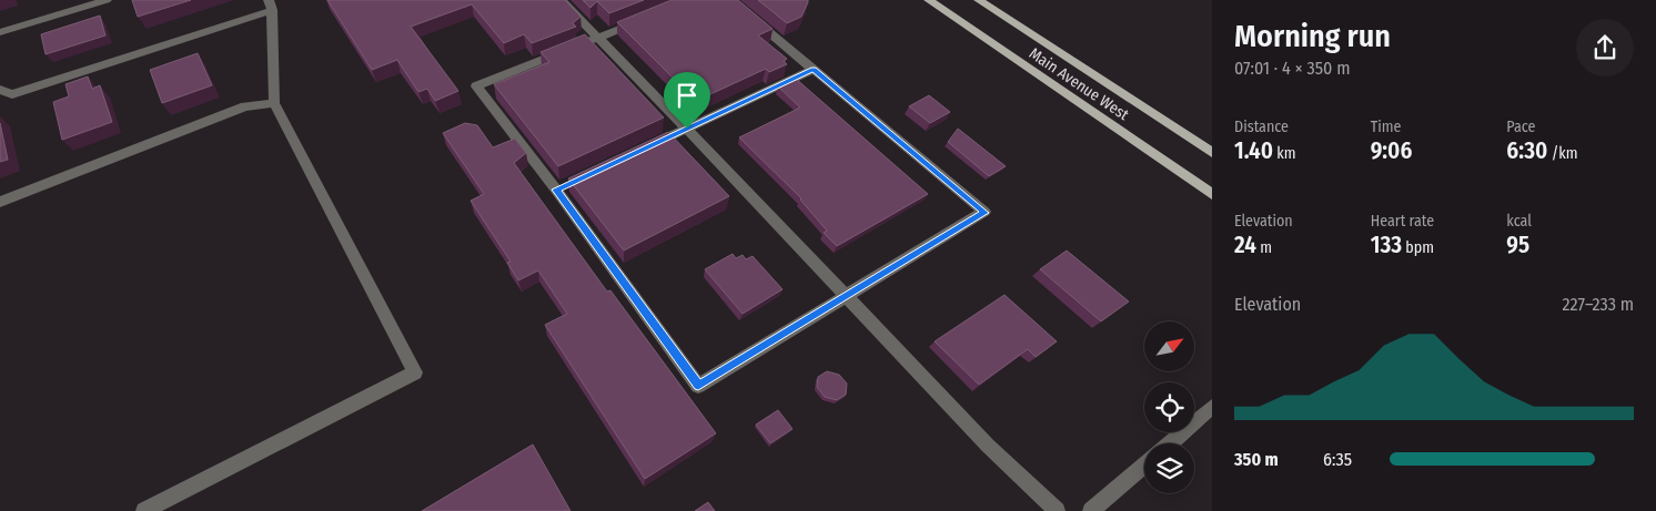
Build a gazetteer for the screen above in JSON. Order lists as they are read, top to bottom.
{
  "streets": {
    "main road": ["Main Avenue West"]
  },
  "north": "top right",
  "page": {
    "heading": ["Morning run", "07:01 · 4 × 350 m"],
    "stats": [
      ["Distance", "1.40 km"],
      ["Time", "9:06"],
      ["Pace", "6:30 /km"],
      ["Elevation", "24 m"],
      ["Heart rate", "133 bpm"],
      ["kcal", "95"]
    ],
    "chart": ["Elevation", "227–233 m"],
    "list": [
      {
        "name": "350 m",
        "note": "6:35"
      }
    ]
  }
}
